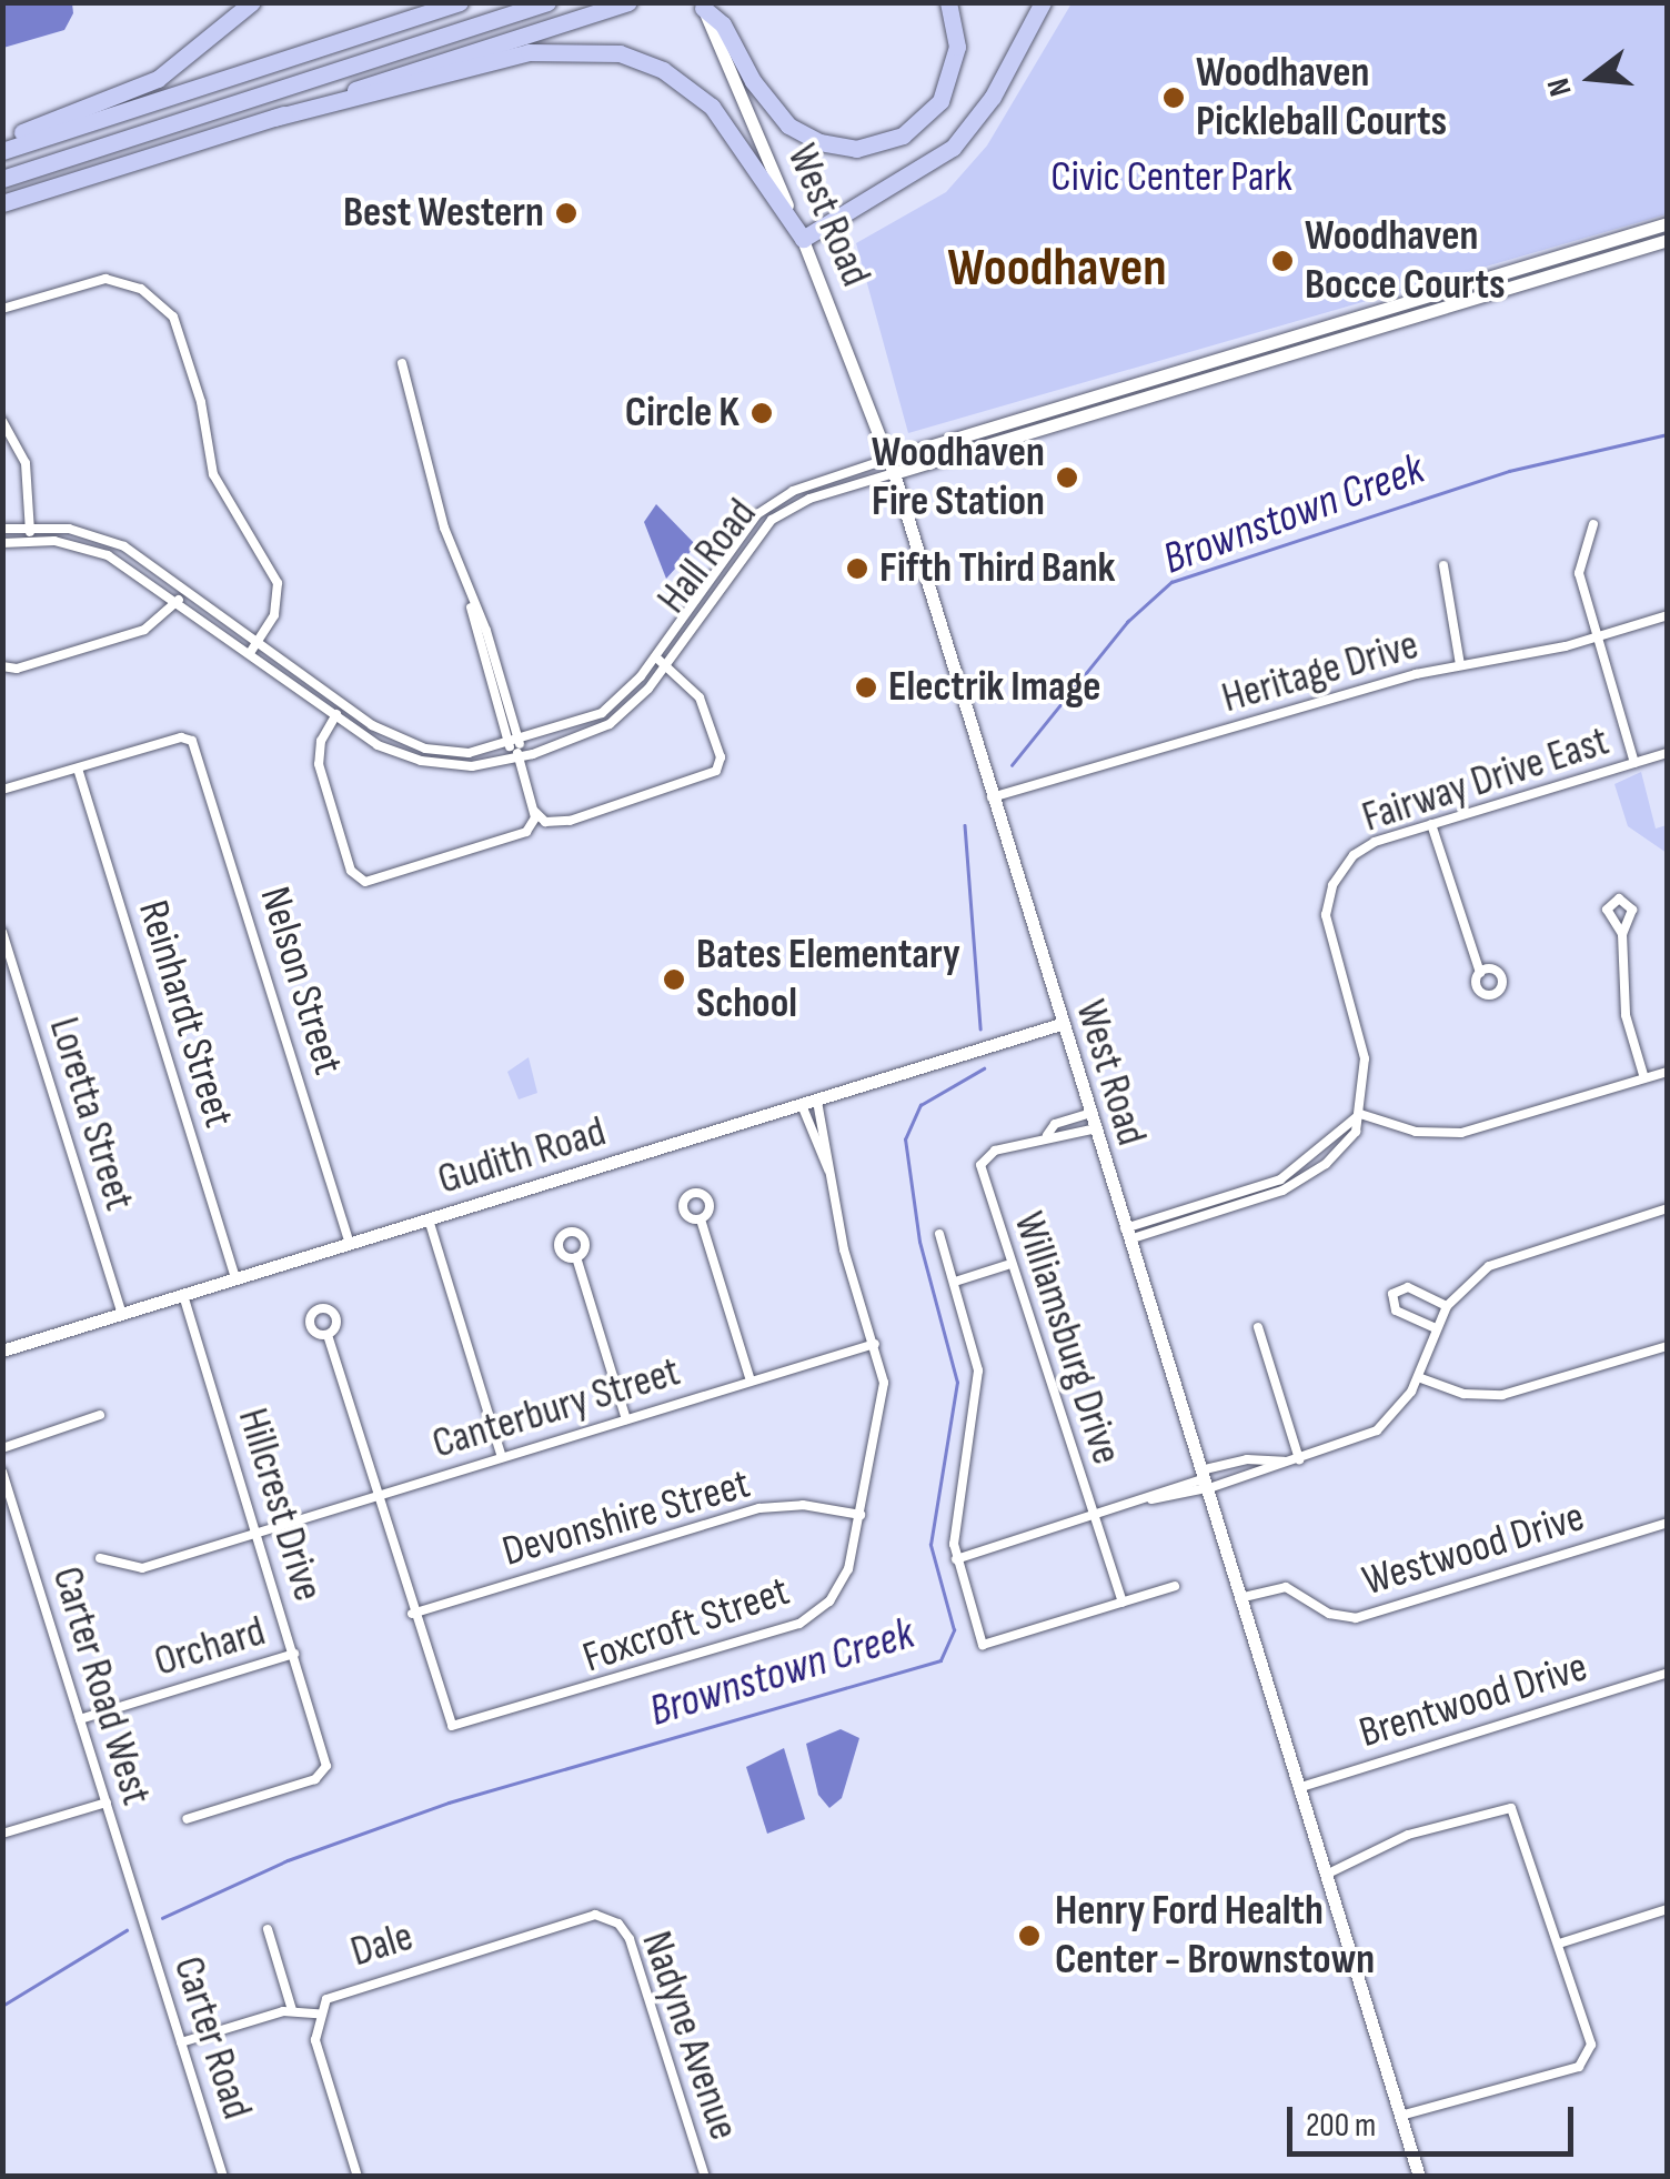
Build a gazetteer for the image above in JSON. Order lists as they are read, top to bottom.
{
  "streets": {
    "street": [
      "West Road",
      "Hall Road",
      "Heritage Drive",
      "Fairway Drive East",
      "Nelson Street",
      "Reinhardt Street",
      "Loretta Street",
      "Gudith Road",
      "Williamsburg Drive",
      "Canterbury Street",
      "Hillcrest Drive",
      "Devonshire Street",
      "Westwood Drive",
      "Foxcroft Street",
      "Orchard",
      "Carter Road West",
      "Brentwood Drive",
      "Dale",
      "Nadyne Avenue",
      "Carter Road"
    ]
  },
  "crossings": [
    ["West Road", "Hall Road"],
    ["West Road", "Heritage Drive"],
    ["West Road", "Gudith Road"],
    ["West Road", "Williamsburg Drive"],
    ["West Road", "Westwood Drive"],
    ["West Road", "Brentwood Drive"],
    ["Nelson Street", "Reinhardt Street"],
    ["Nelson Street", "Gudith Road"],
    ["Reinhardt Street", "Gudith Road"],
    ["Loretta Street", "Gudith Road"],
    ["Gudith Road", "Hillcrest Drive"],
    ["Gudith Road", "Foxcroft Street"],
    ["Canterbury Street", "Hillcrest Drive"],
    ["Canterbury Street", "Foxcroft Street"],
    ["Hillcrest Drive", "Orchard"],
    ["Devonshire Street", "Foxcroft Street"],
    ["Orchard", "Carter Road West"],
    ["Carter Road West", "Carter Road"],
    ["Dale", "Nadyne Avenue"],
    ["Dale", "Carter Road"]
  ],
  "districts": ["Woodhaven"],
  "water": ["Brownstown Creek"],
  "parks": ["Civic Center Park"],
  "places": [
    "Woodhaven Pickleball Courts",
    "Best Western",
    "Woodhaven Bocce Courts",
    "Circle K",
    "Woodhaven Fire Station",
    "Fifth Third Bank",
    "Electrik Image",
    "Bates Elementary School",
    "Henry Ford Health Center - Brownstown"
  ],
  "scale_bar": "200 m",
  "north": "left"
}
